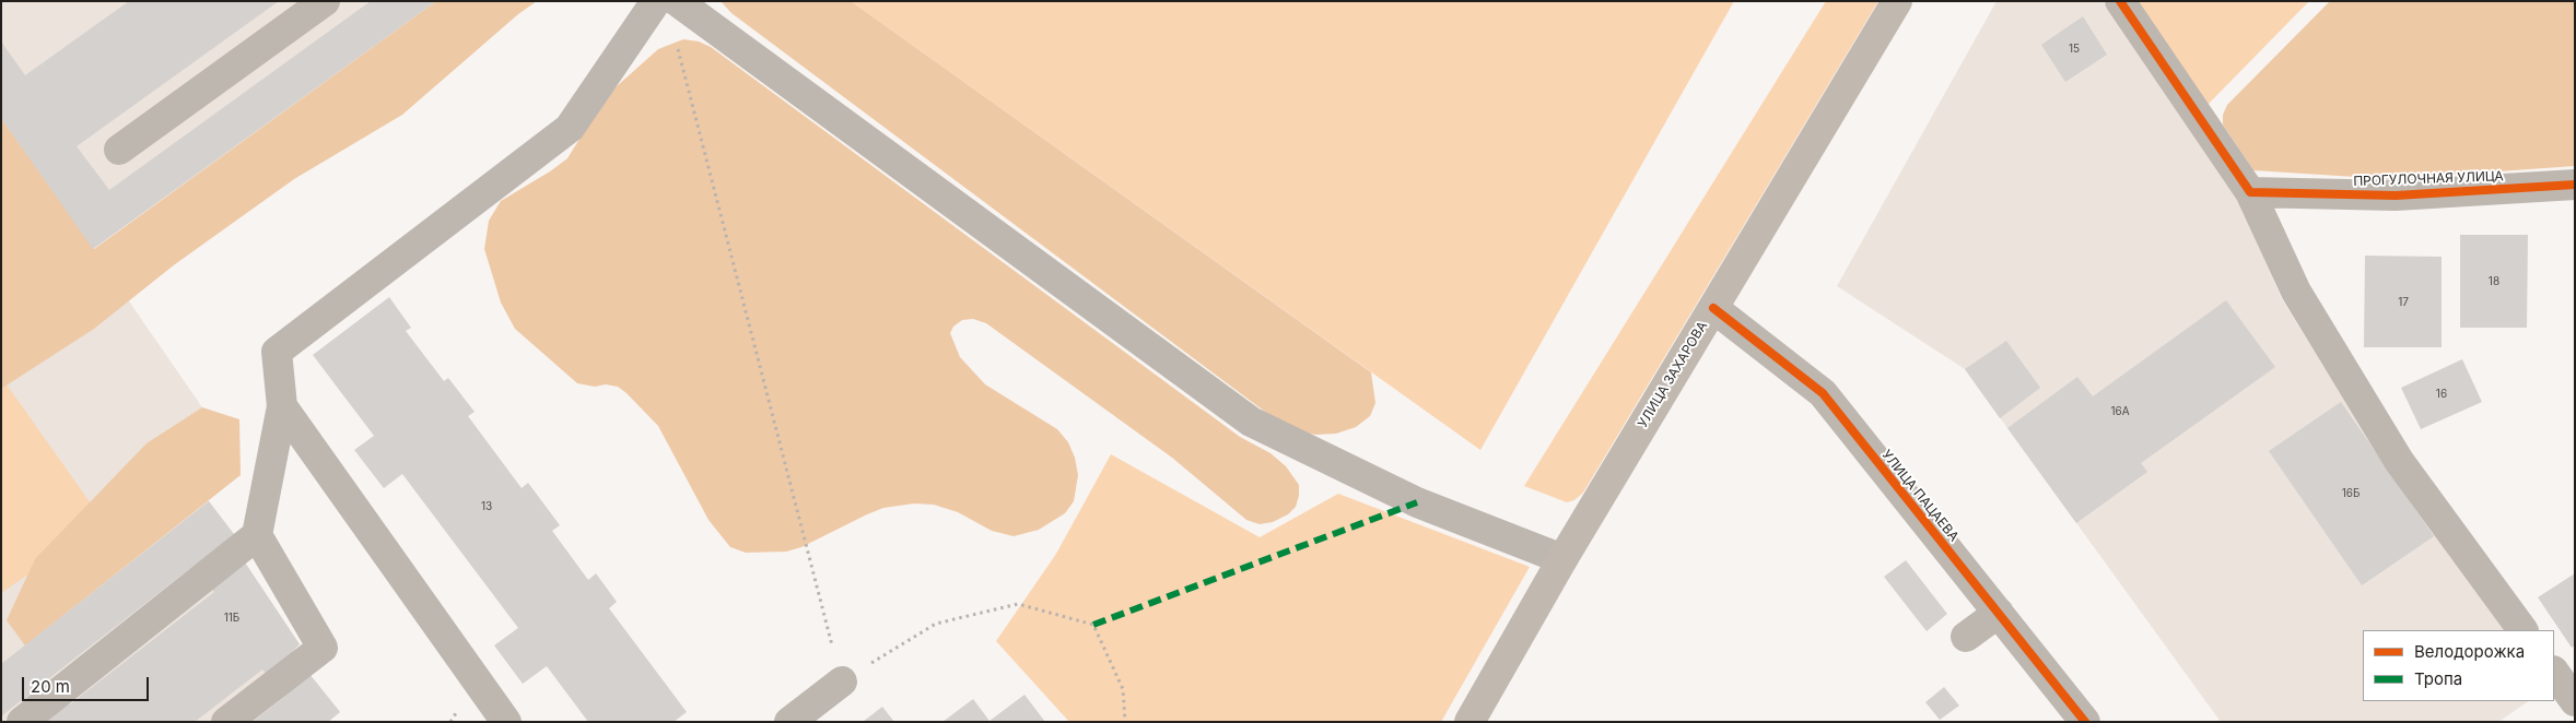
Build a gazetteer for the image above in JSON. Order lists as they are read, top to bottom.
{
  "streets": {
    "main road": ["УЛИЦА ЗАХАРОВА"],
    "street": ["ПРОГУЛОЧНАЯ УЛИЦА", "УЛИЦА ПАЦАЕВА"]
  },
  "crossings": [
    ["УЛИЦА ЗАХАРОВА", "УЛИЦА ПАЦАЕВА"]
  ],
  "house_numbers": [
    "15",
    "18",
    "17",
    "16",
    "16А",
    "16Б",
    "13",
    "11Б"
  ],
  "legend": ["Велодорожка", "Тропа"],
  "scale_bar": "20 m"
}
